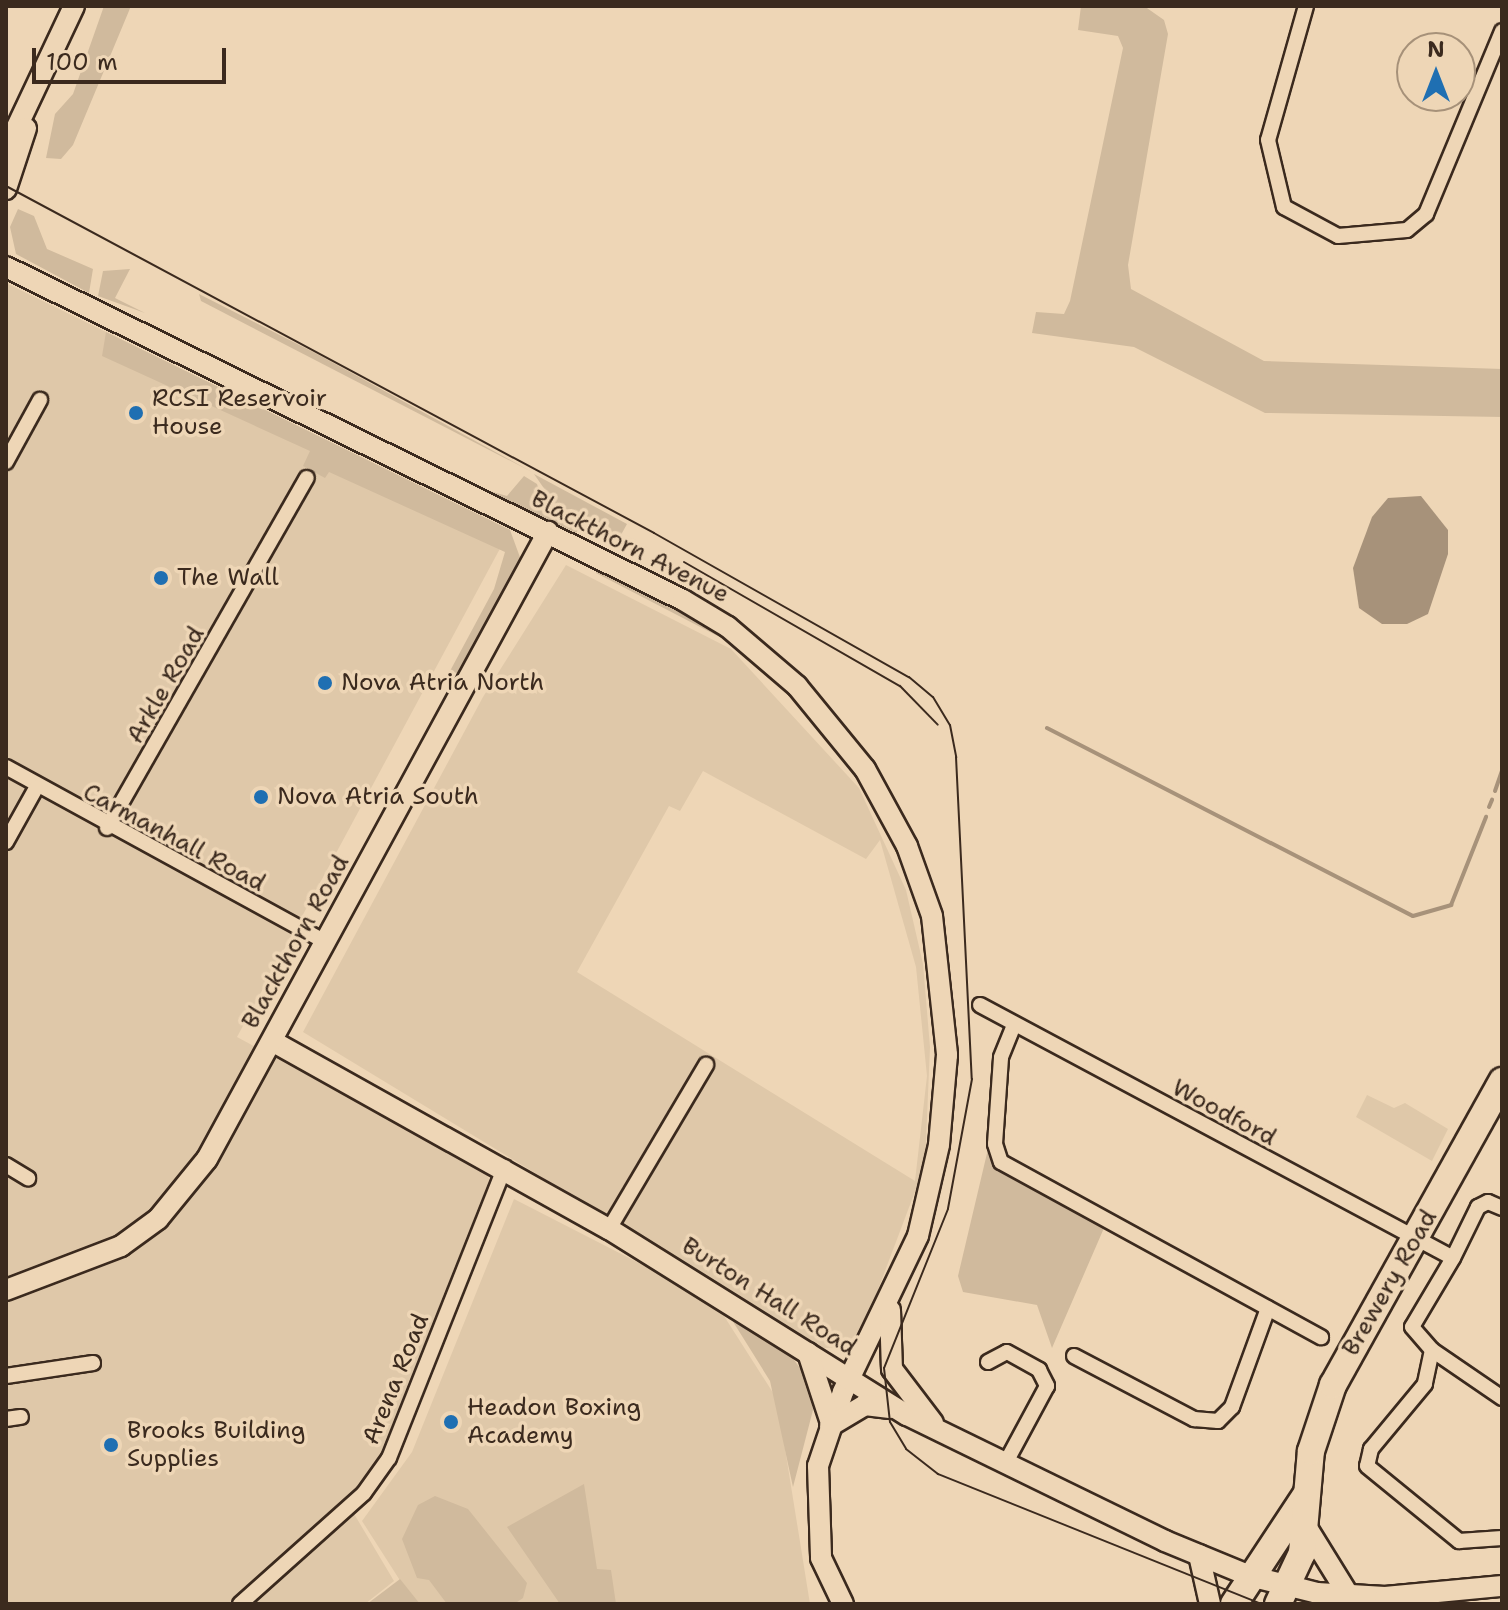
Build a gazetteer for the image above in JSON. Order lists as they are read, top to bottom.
{
  "streets": {
    "highway": ["Brewery Road"],
    "street": [
      "Blackthorn Avenue",
      "Arkle Road",
      "Carmanhall Road",
      "Blackthorn Road",
      "Woodford",
      "Burton Hall Road",
      "Arena Road"
    ]
  },
  "crossings": [
    ["Blackthorn Avenue", "Blackthorn Road"],
    ["Blackthorn Avenue", "Burton Hall Road"],
    ["Arkle Road", "Carmanhall Road"],
    ["Carmanhall Road", "Blackthorn Road"],
    ["Blackthorn Road", "Burton Hall Road"],
    ["Woodford", "Brewery Road"],
    ["Brewery Road", "Burton Hall Road"],
    ["Burton Hall Road", "Arena Road"]
  ],
  "places": [
    "RCSI Reservoir House",
    "The Wall",
    "Nova Atria North",
    "Nova Atria South",
    "Headon Boxing Academy",
    "Brooks Building Supplies"
  ],
  "scale_bar": "100 m",
  "north": "top"
}
